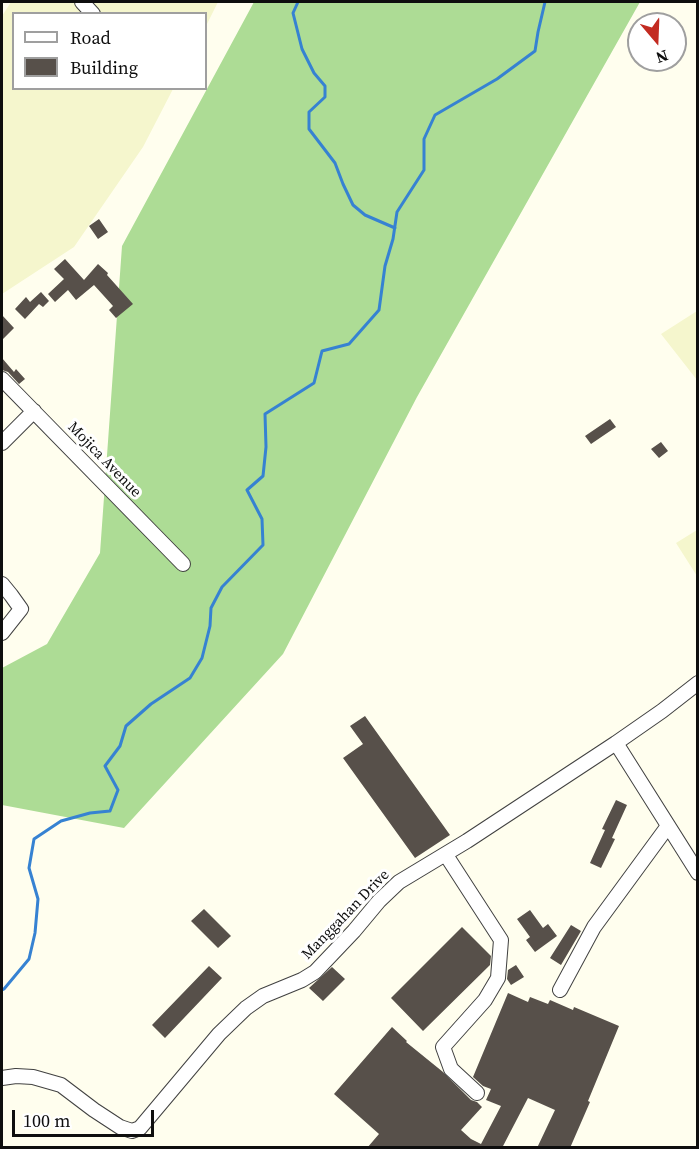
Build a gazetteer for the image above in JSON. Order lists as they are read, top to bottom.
{
  "streets": {
    "street": ["Mojica Avenue", "Manggahan Drive"]
  },
  "legend": ["Road", "Building"],
  "scale_bar": "100 m",
  "north": "bottom"
}
